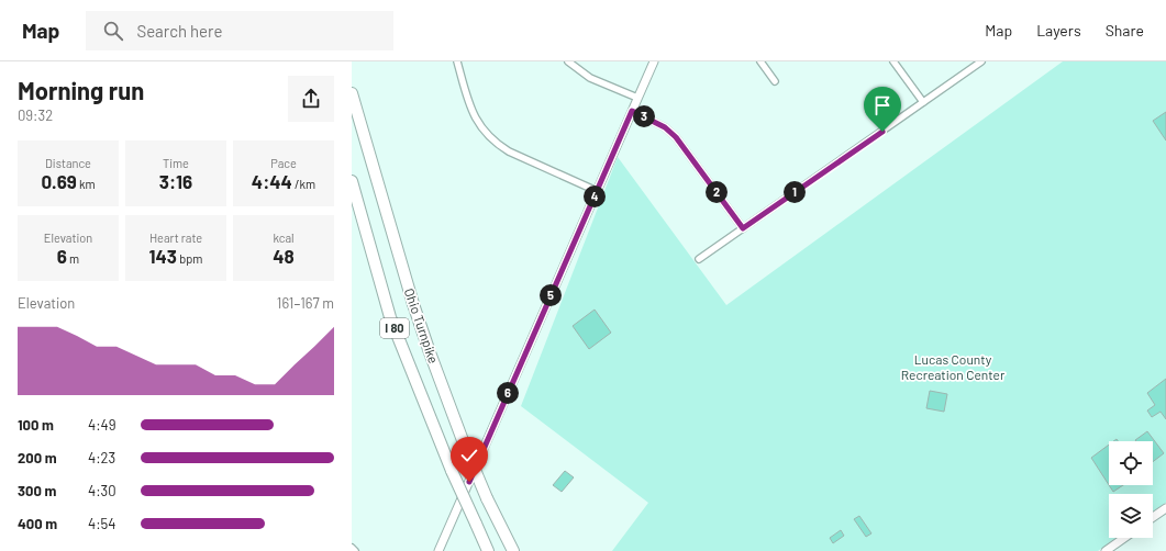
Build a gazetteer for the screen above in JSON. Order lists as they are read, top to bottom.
{
  "streets": {
    "highway": ["Ohio Turnpike", "I 80"]
  },
  "parks": ["Lucas County Recreation Center"],
  "page": {
    "header": "Map",
    "search": "Search here",
    "nav": ["Map", "Layers", "Share"],
    "heading": ["Morning run", "09:32"],
    "pins": [
      "3",
      "1",
      "2",
      "4",
      "5",
      "6"
    ],
    "stats": [
      ["Distance", "0.69 km"],
      ["Time", "3:16"],
      ["Pace", "4:44 /km"],
      ["Elevation", "6 m"],
      ["Heart rate", "143 bpm"],
      ["kcal", "48"]
    ],
    "chart": ["Elevation", "161–167 m"],
    "list": [
      {
        "name": "100 m",
        "note": "4:49"
      },
      {
        "name": "200 m",
        "note": "4:23"
      },
      {
        "name": "300 m",
        "note": "4:30"
      },
      {
        "name": "400 m",
        "note": "4:54"
      }
    ]
  }
}
